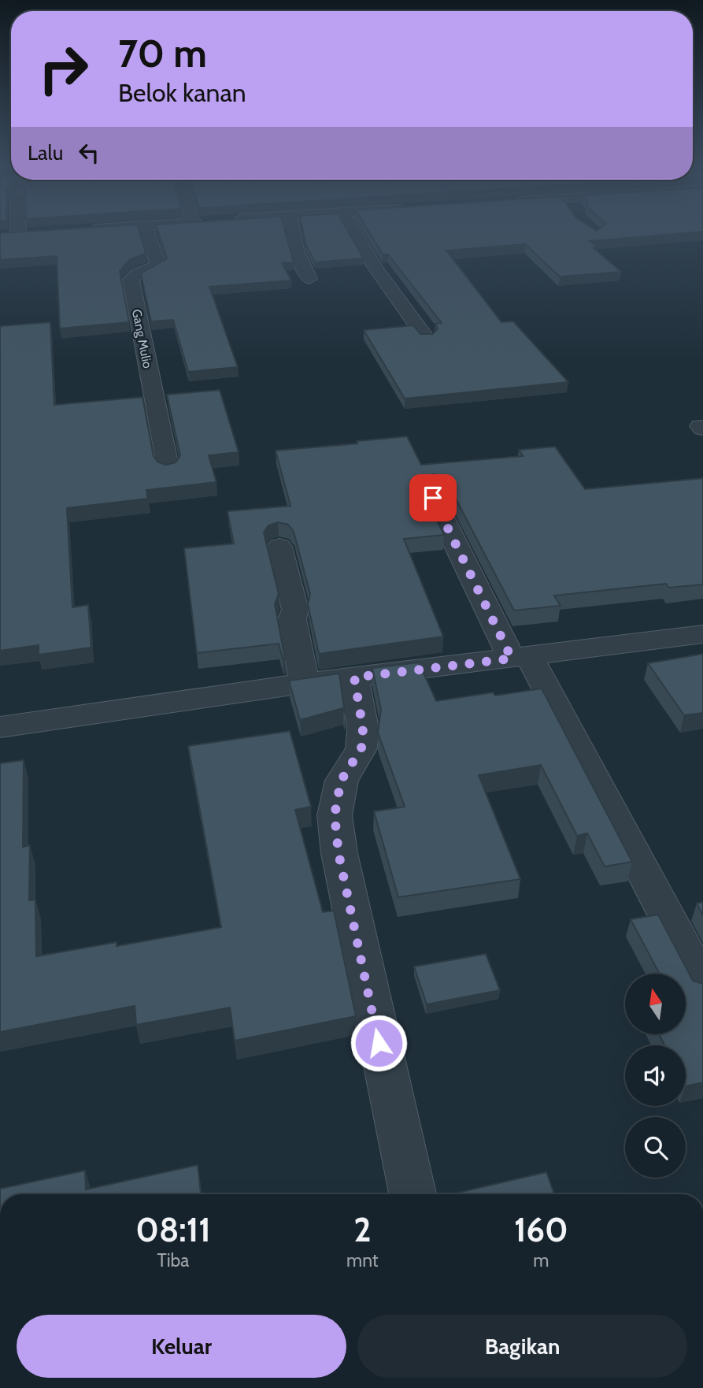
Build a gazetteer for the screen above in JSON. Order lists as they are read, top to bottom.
{
  "streets": {
    "street": ["Gang Mulio"]
  },
  "north": "top",
  "page": {
    "turn": ["70 m", "Belok kanan"],
    "then": "Lalu",
    "eta": [
      "08:11",
      "Tiba",
      "2",
      "mnt",
      "160",
      "m"
    ],
    "buttons": ["Keluar", "Bagikan"]
  }
}
